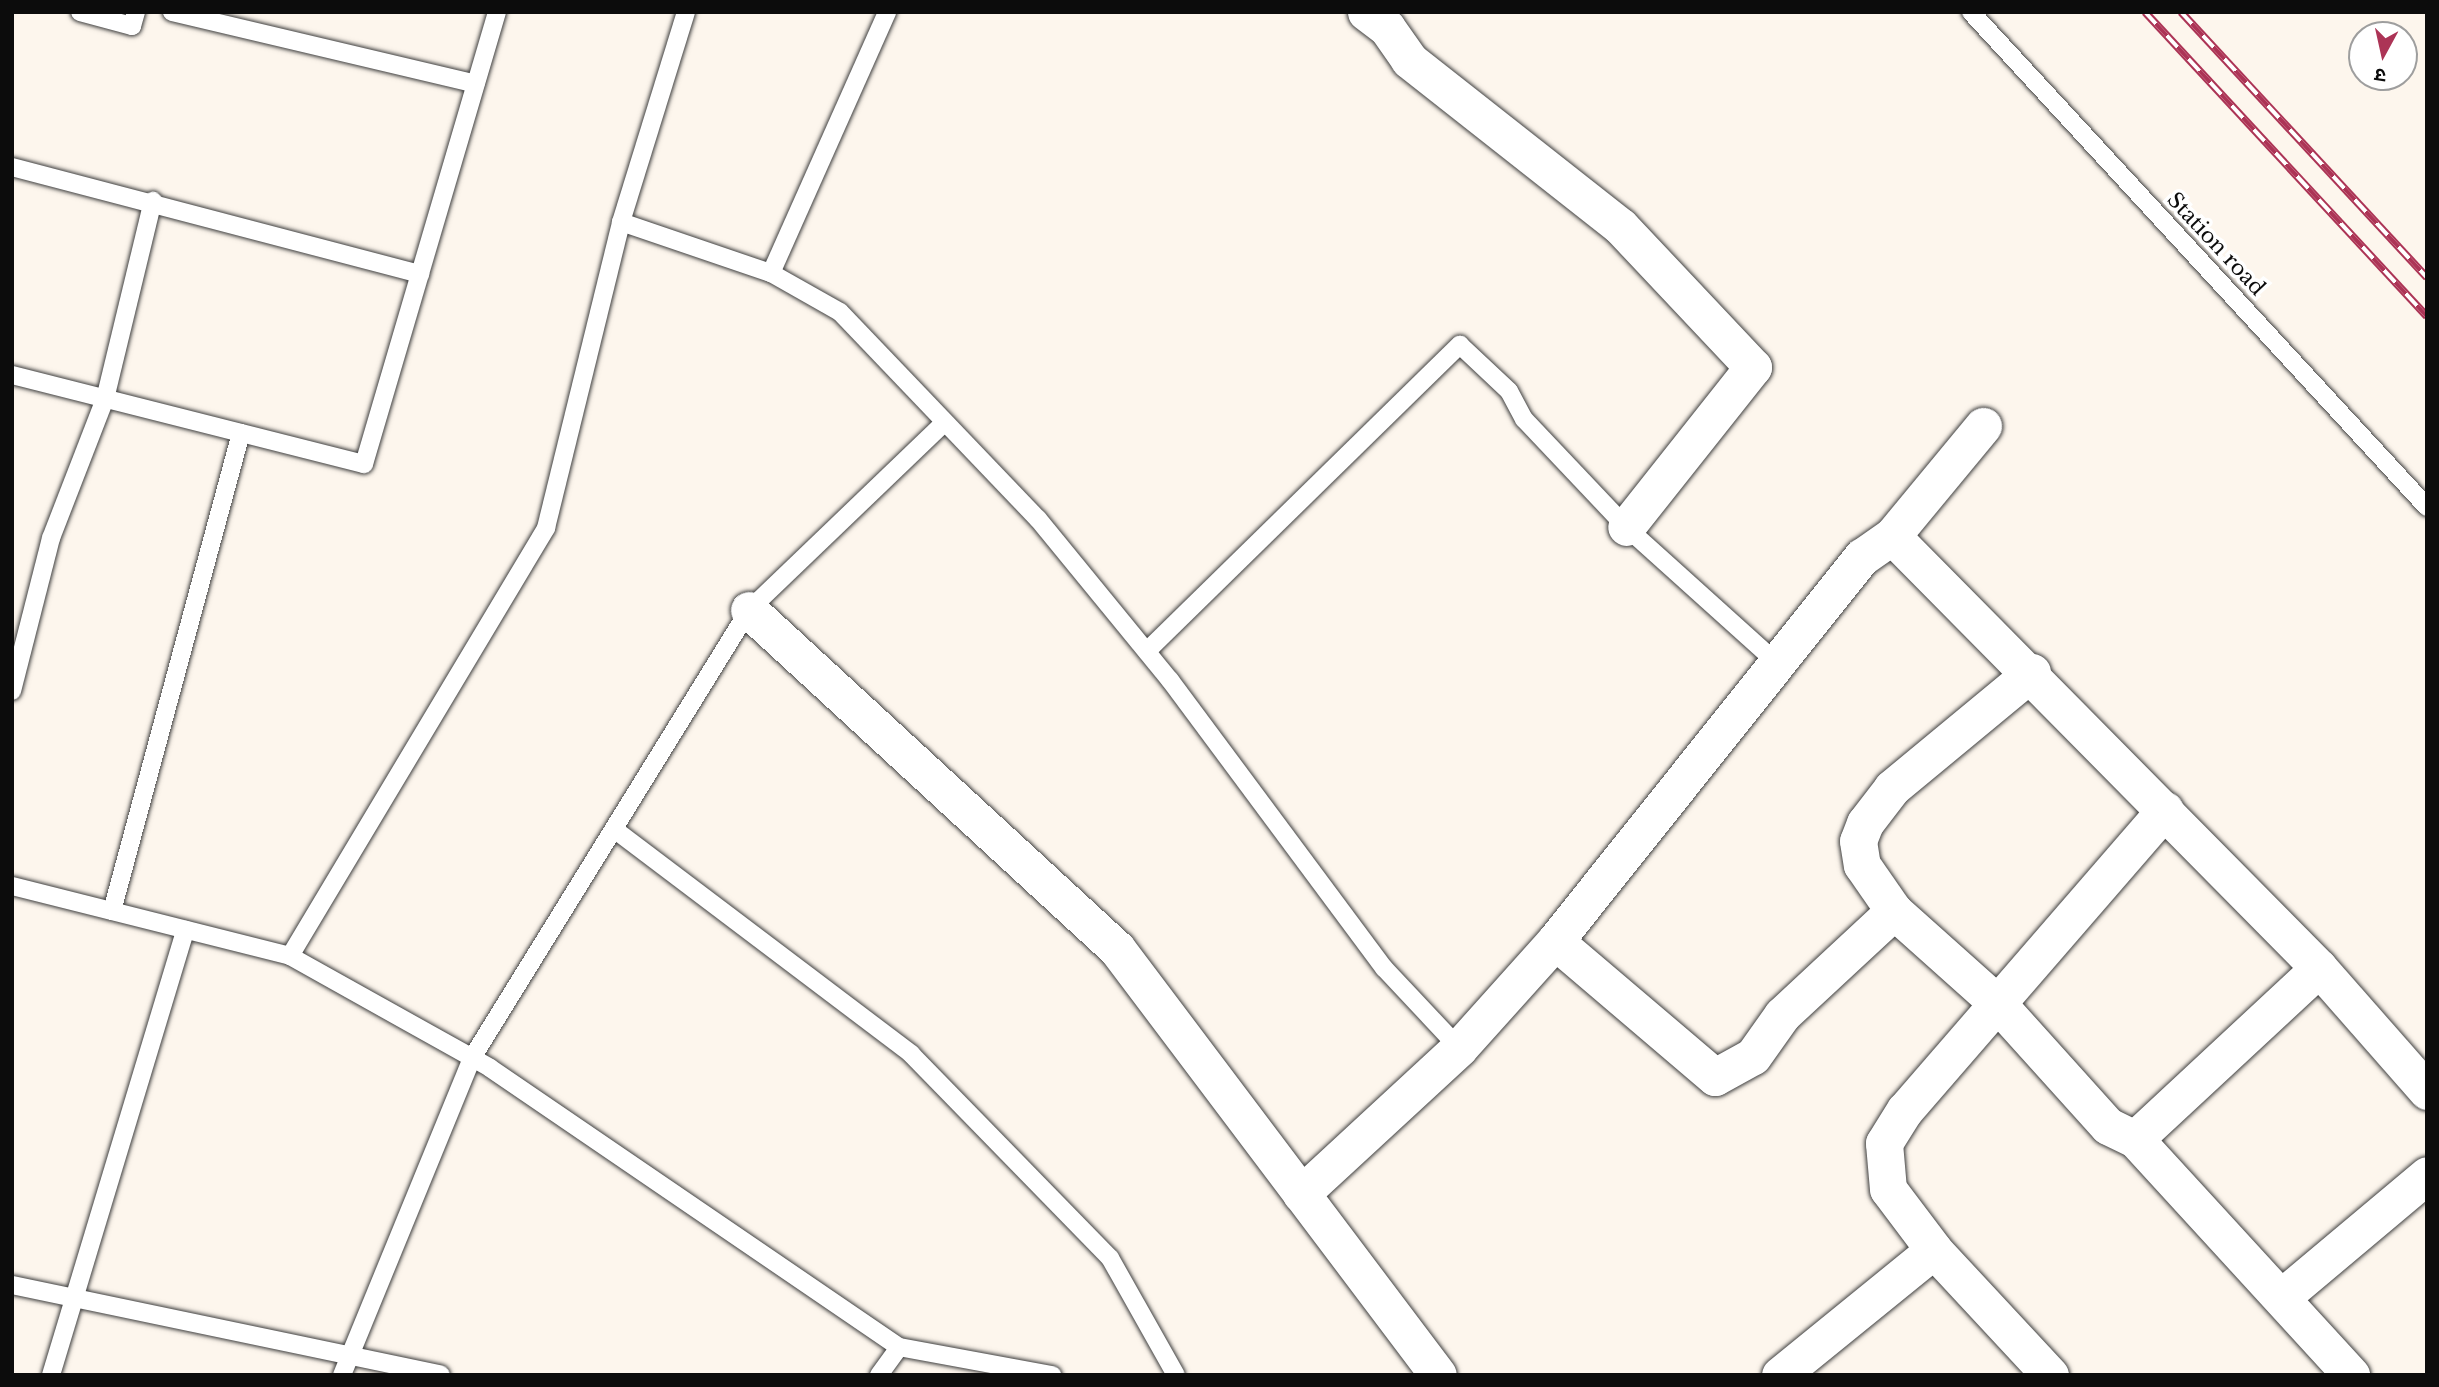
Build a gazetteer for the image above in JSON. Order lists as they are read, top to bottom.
{
  "streets": {
    "lane": ["Station road"]
  },
  "north": "bottom"
}
